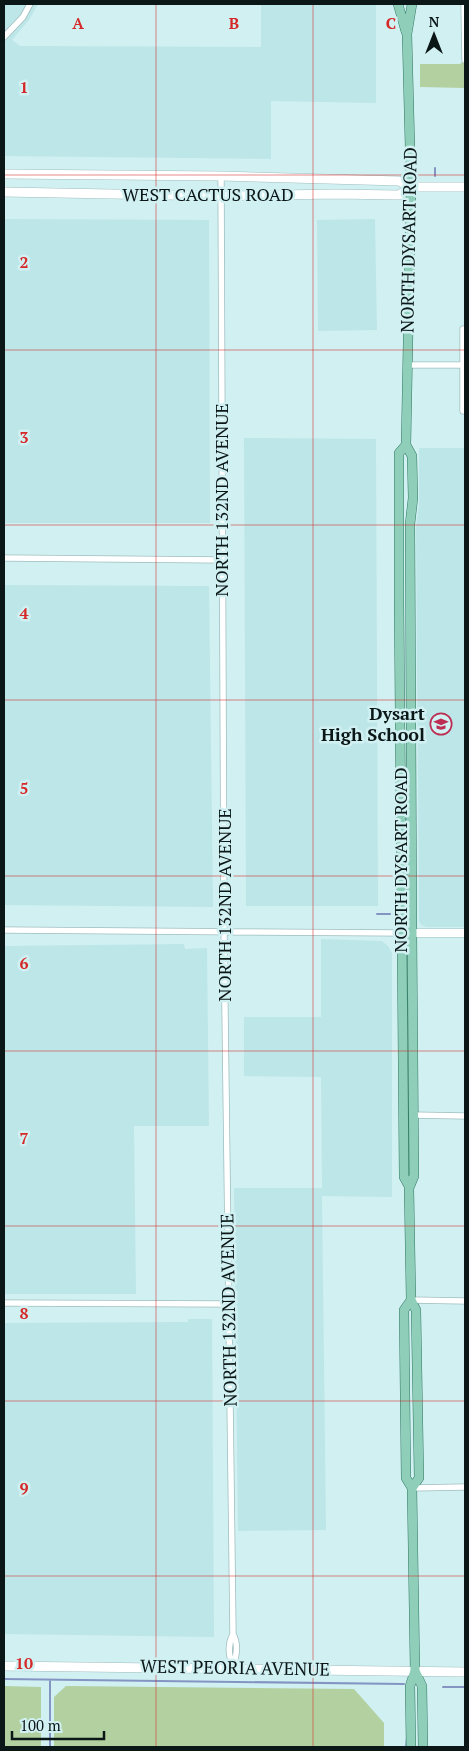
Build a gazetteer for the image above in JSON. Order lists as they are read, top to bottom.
{
  "streets": {
    "main road": ["WEST CACTUS ROAD", "NORTH DYSART ROAD", "WEST PEORIA AVENUE"],
    "street": ["NORTH 132ND AVENUE"]
  },
  "crossings": [
    ["WEST CACTUS ROAD", "NORTH DYSART ROAD"],
    ["WEST CACTUS ROAD", "NORTH 132ND AVENUE"],
    ["NORTH DYSART ROAD", "WEST PEORIA AVENUE"],
    ["NORTH 132ND AVENUE", "WEST PEORIA AVENUE"]
  ],
  "places": {
    "school or university": ["Dysart High School"]
  },
  "scale_bar": "100 m",
  "north": "top",
  "grid": {
    "columns": ["A", "B", "C"],
    "rows": [
      "1",
      "2",
      "3",
      "4",
      "5",
      "6",
      "7",
      "8",
      "9",
      "10"
    ]
  }
}
